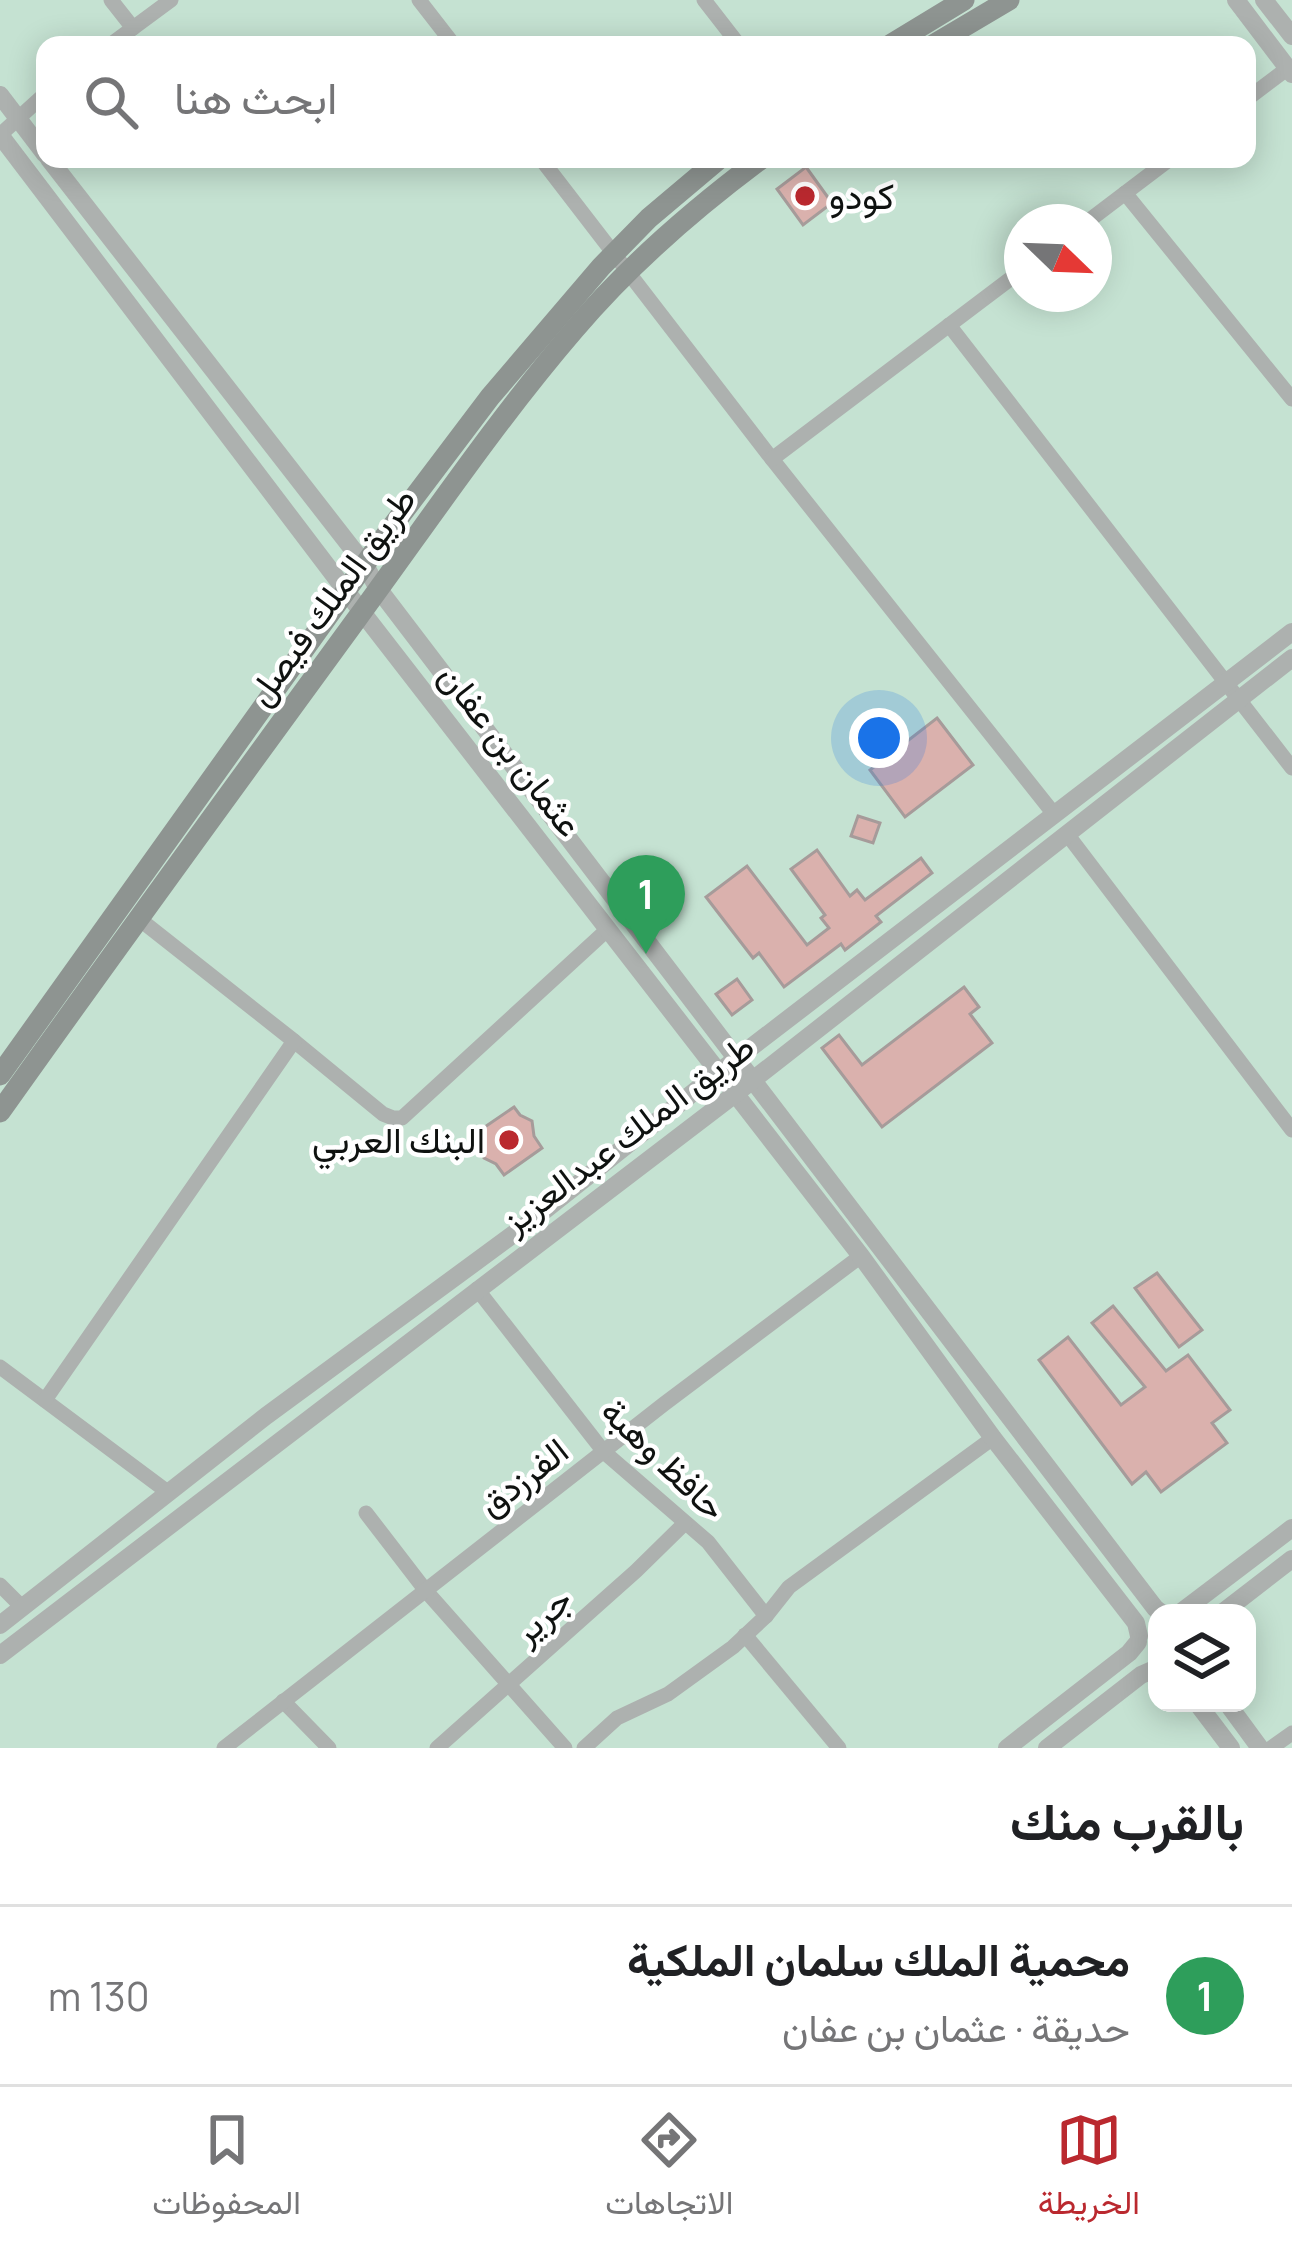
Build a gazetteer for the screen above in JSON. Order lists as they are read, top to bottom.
{
  "streets": {
    "main road": ["طريق الملك فيصل"],
    "street": [
      "عثمان بن عفان",
      "طريق الملك عبدالعزيز",
      "حافظ وهبة",
      "الفرزدق",
      "جرير"
    ]
  },
  "crossings": [
    ["طريق الملك فيصل", "عثمان بن عفان"],
    ["عثمان بن عفان", "طريق الملك عبدالعزيز"],
    ["عثمان بن عفان", "الفرزدق"],
    ["طريق الملك عبدالعزيز", "حافظ وهبة"],
    ["حافظ وهبة", "الفرزدق"],
    ["حافظ وهبة", "جرير"]
  ],
  "places": ["كودو", "البنك العربي"],
  "north": "bottom right",
  "page": {
    "search": "ابحث هنا",
    "pins": "1",
    "heading": "بالقرب منك",
    "list": [
      {
        "mark": "1",
        "name": "محمية الملك سلمان الملكية",
        "note": "حديقة · عثمان بن عفان",
        "value": "130 m"
      }
    ],
    "nav": ["الخريطة", "الاتجاهات", "المحفوظات"]
  }
}
